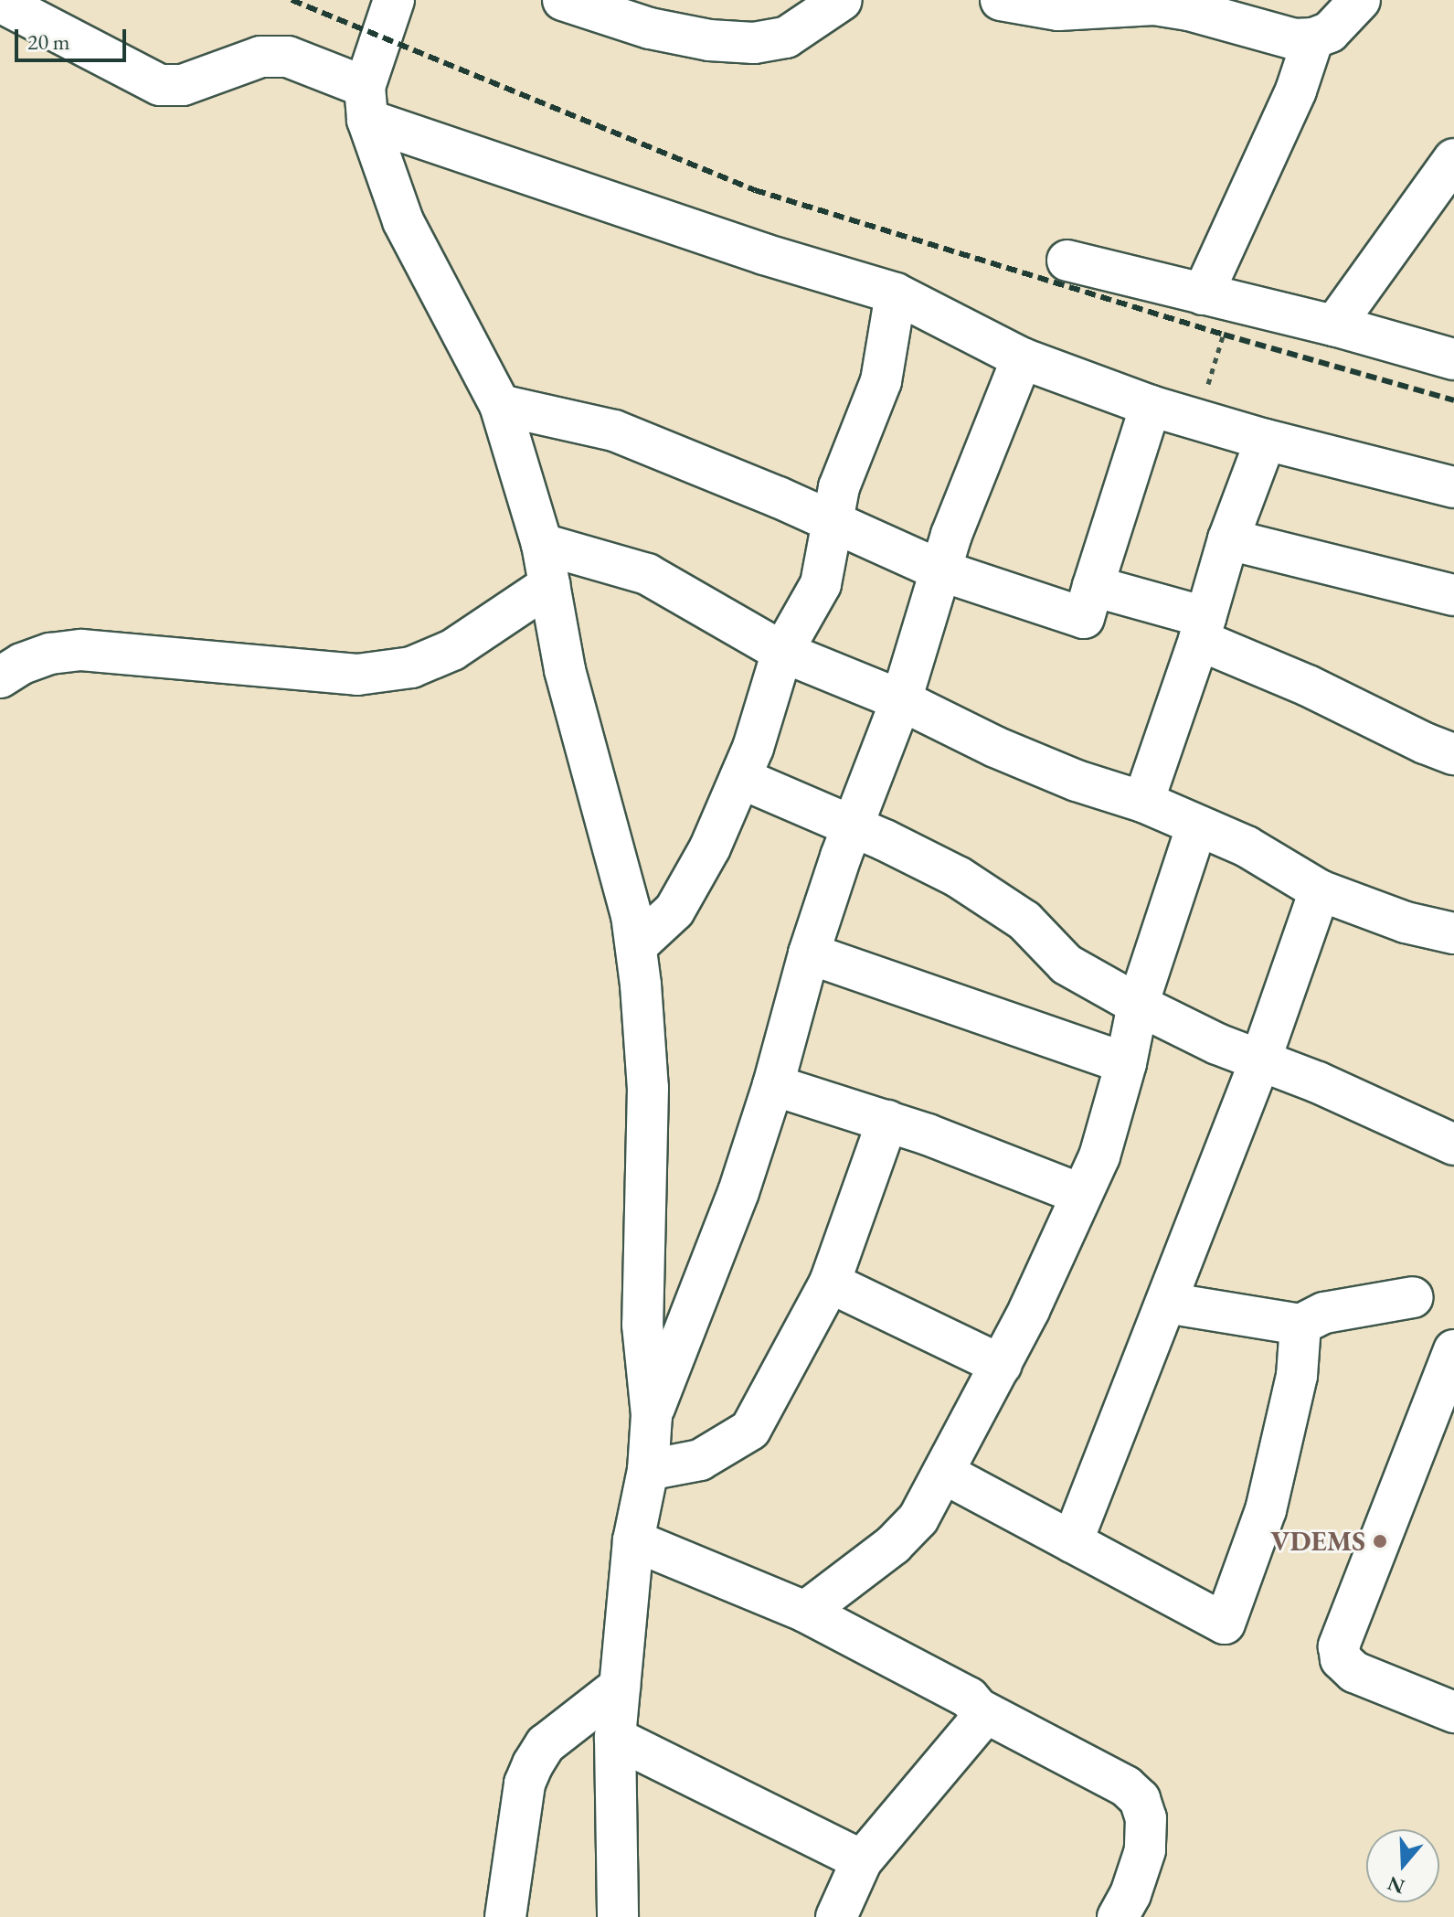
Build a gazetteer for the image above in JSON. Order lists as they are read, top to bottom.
{
  "places": ["VDEMS"],
  "scale_bar": "20 m",
  "north": "bottom"
}
